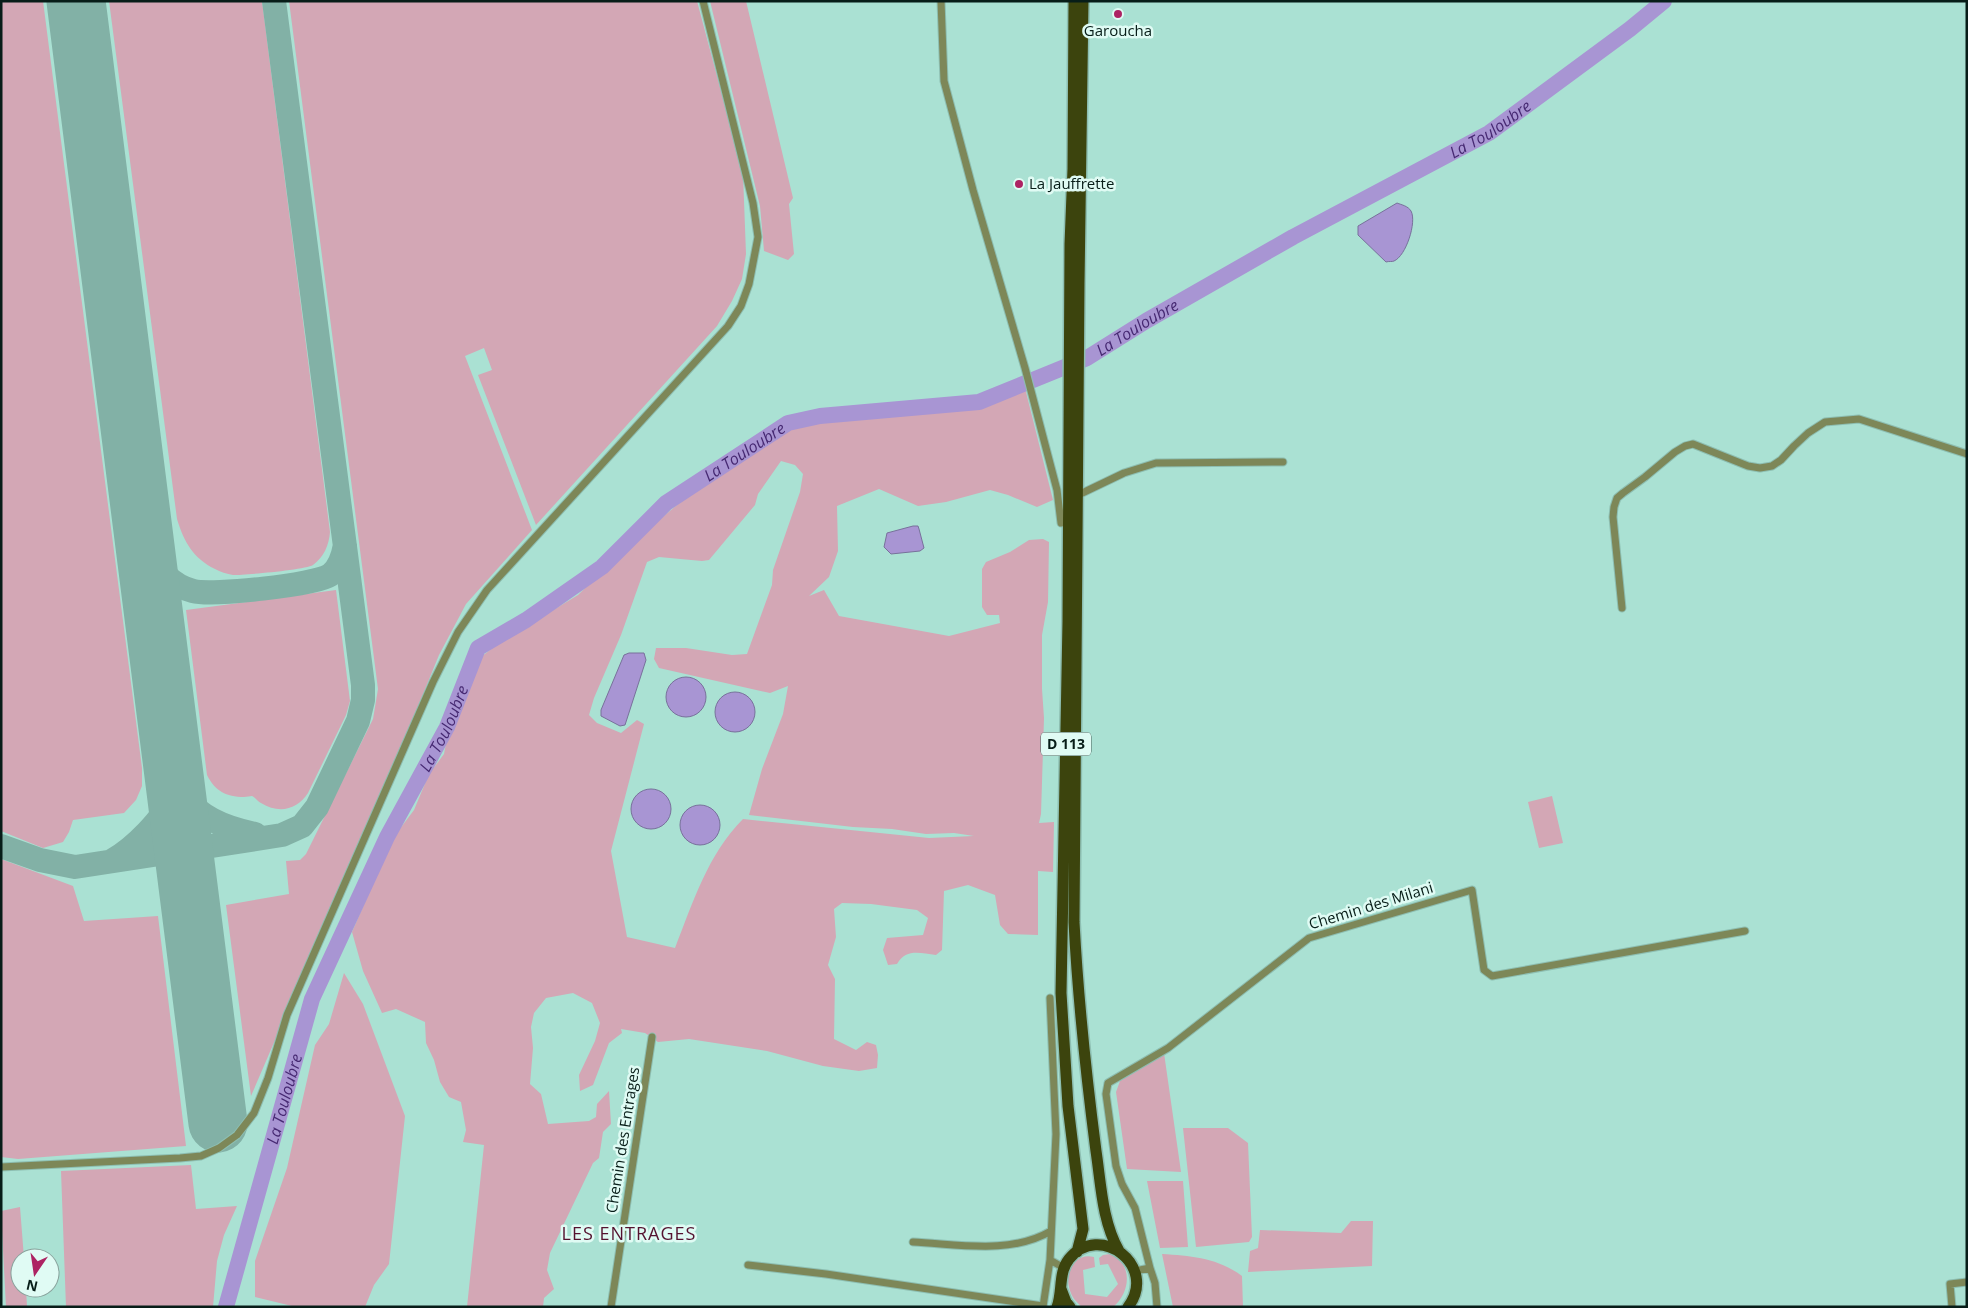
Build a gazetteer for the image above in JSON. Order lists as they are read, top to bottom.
{
  "streets": {
    "main road": ["D 113"],
    "street": ["Chemin des Milani", "Chemin des Entrages"]
  },
  "districts": ["LES ENTRAGES"],
  "water": ["La Touloubre"],
  "places": ["Garoucha", "La Jauffrette"],
  "north": "bottom"
}
